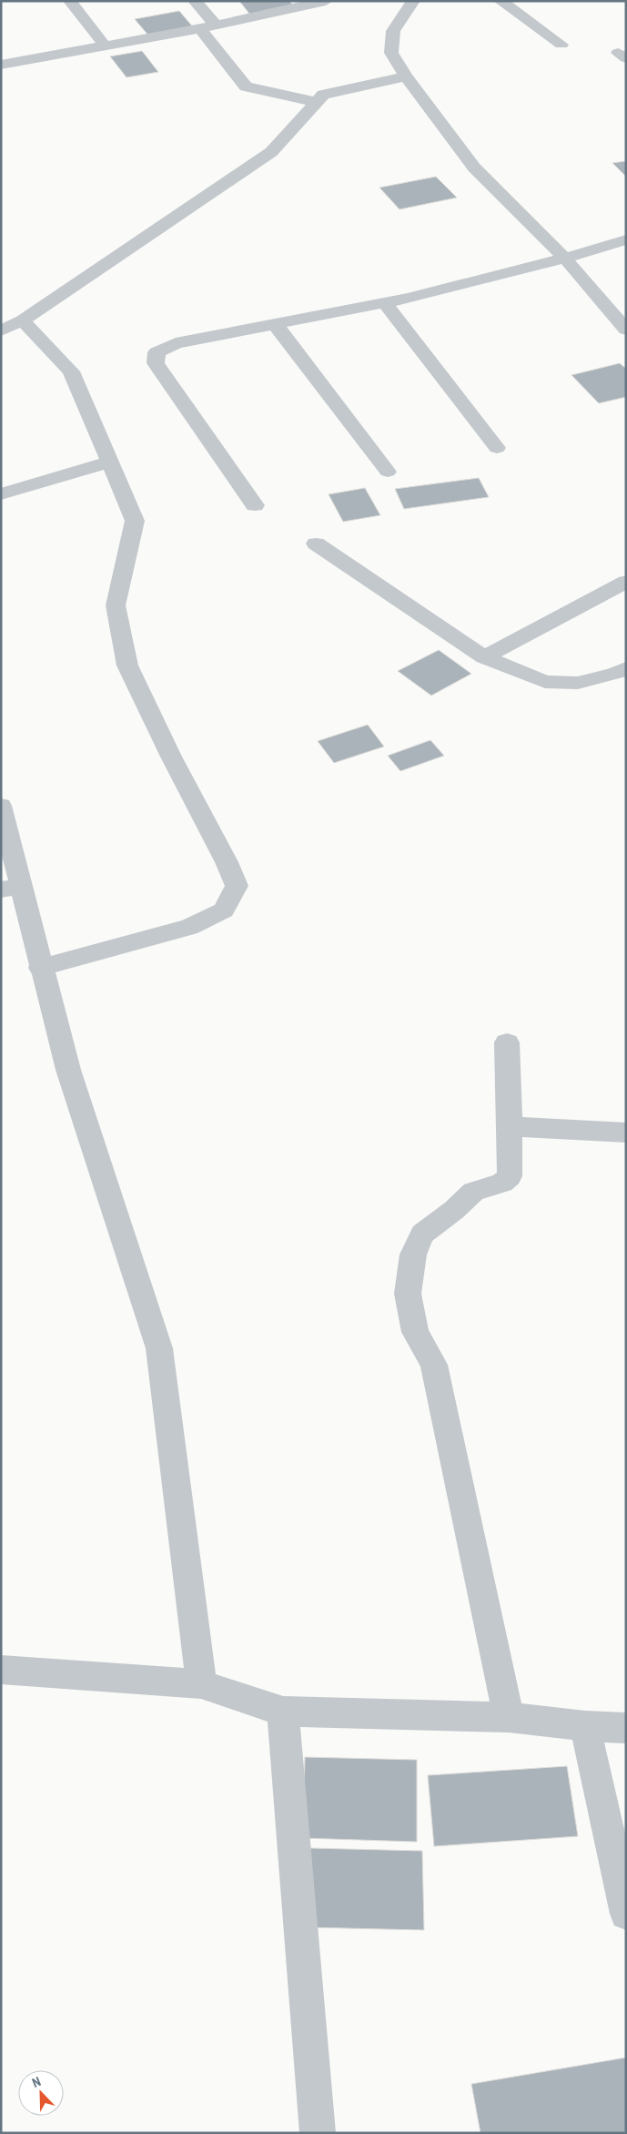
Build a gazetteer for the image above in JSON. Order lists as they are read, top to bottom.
{
  "north": "top left"
}
